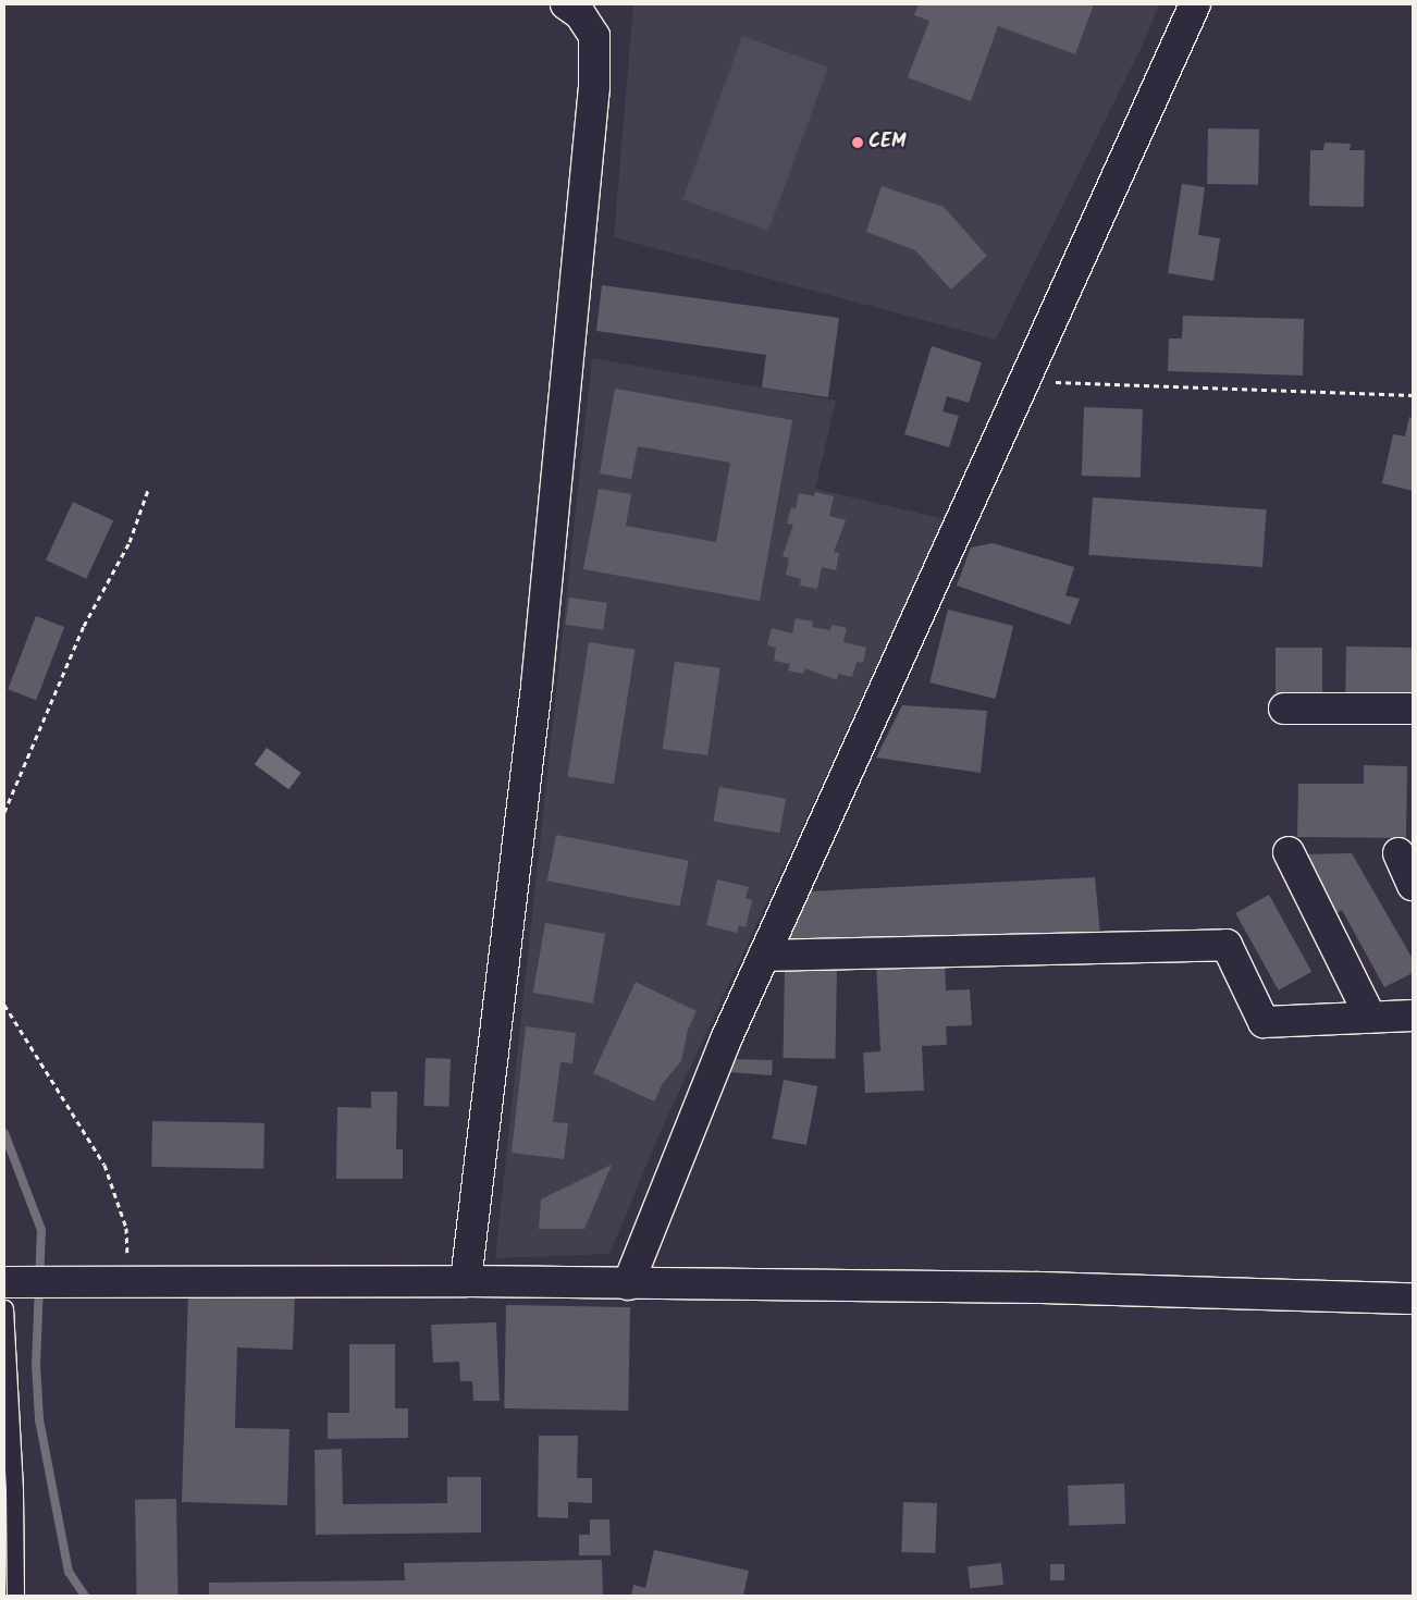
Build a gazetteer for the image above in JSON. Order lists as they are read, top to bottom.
{
  "places": ["CEM"]
}
